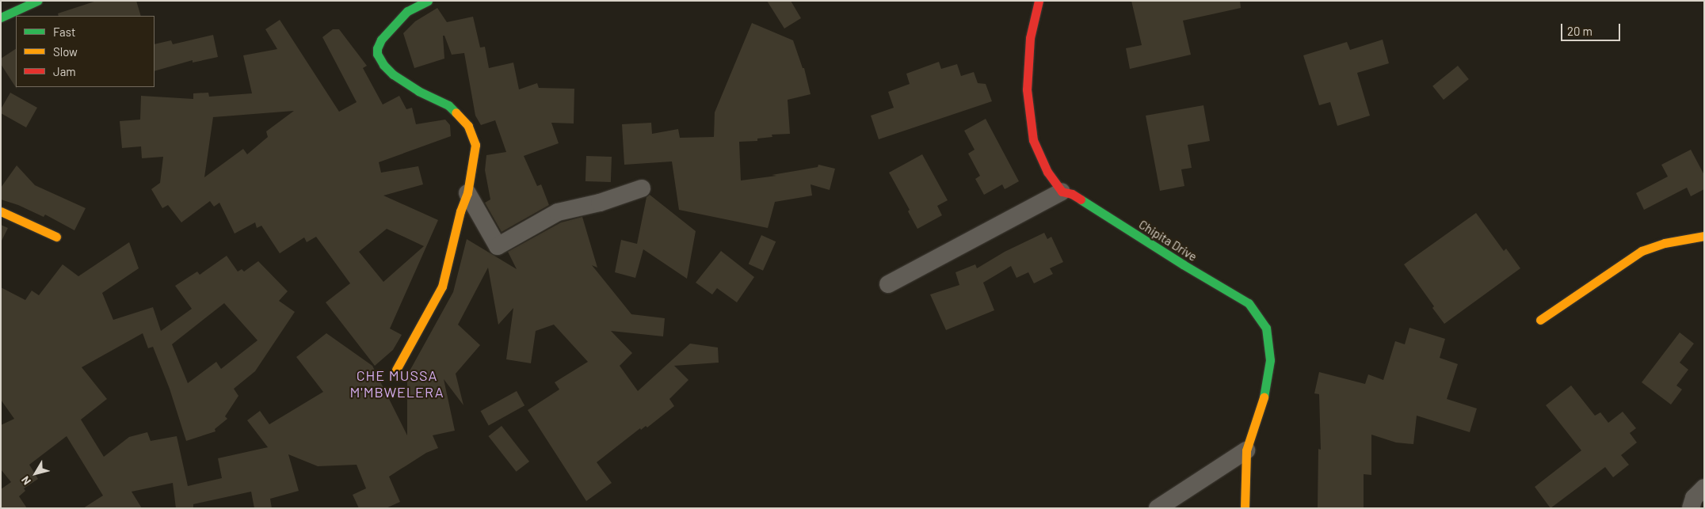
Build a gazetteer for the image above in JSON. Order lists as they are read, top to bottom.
{
  "streets": {
    "street": ["Chipita Drive"]
  },
  "districts": ["CHE MUSSA M'MBWELERA"],
  "legend": ["Fast", "Slow", "Jam"],
  "scale_bar": "20 m",
  "north": "bottom left"
}
